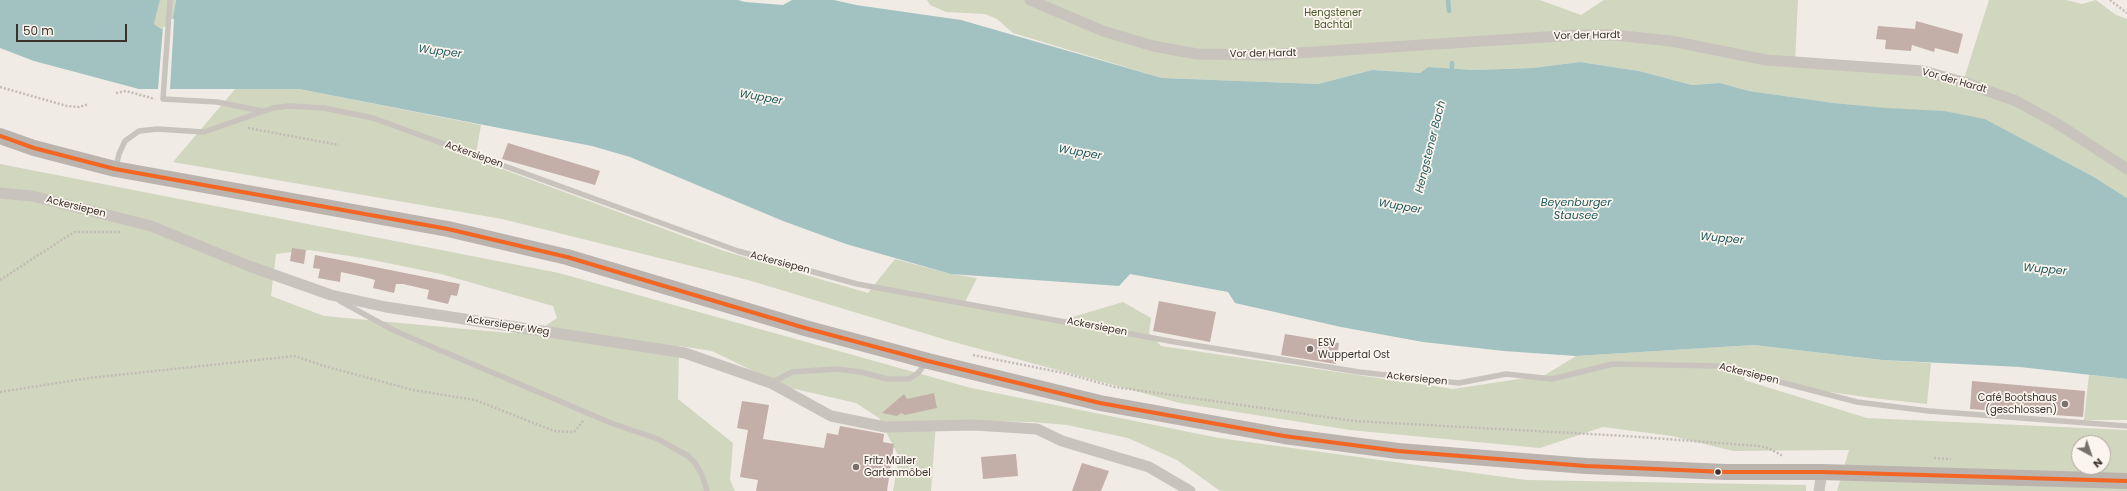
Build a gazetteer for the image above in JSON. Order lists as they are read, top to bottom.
{
  "streets": {
    "street": ["Vor der Hardt", "Ackersiepen", "Ackersieper Weg"]
  },
  "crossings": [
    ["Ackersiepen", "Ackersieper Weg"]
  ],
  "water": ["Wupper", "Hengstener Bach", "Beyenburger Stausee"],
  "parks": ["Hengstener Bachtal"],
  "places": ["ESV Wuppertal Ost", "Café Bootshaus (geschlossen)", "Fritz Müller Gartenmöbel"],
  "scale_bar": "50 m",
  "north": "bottom right"
}
